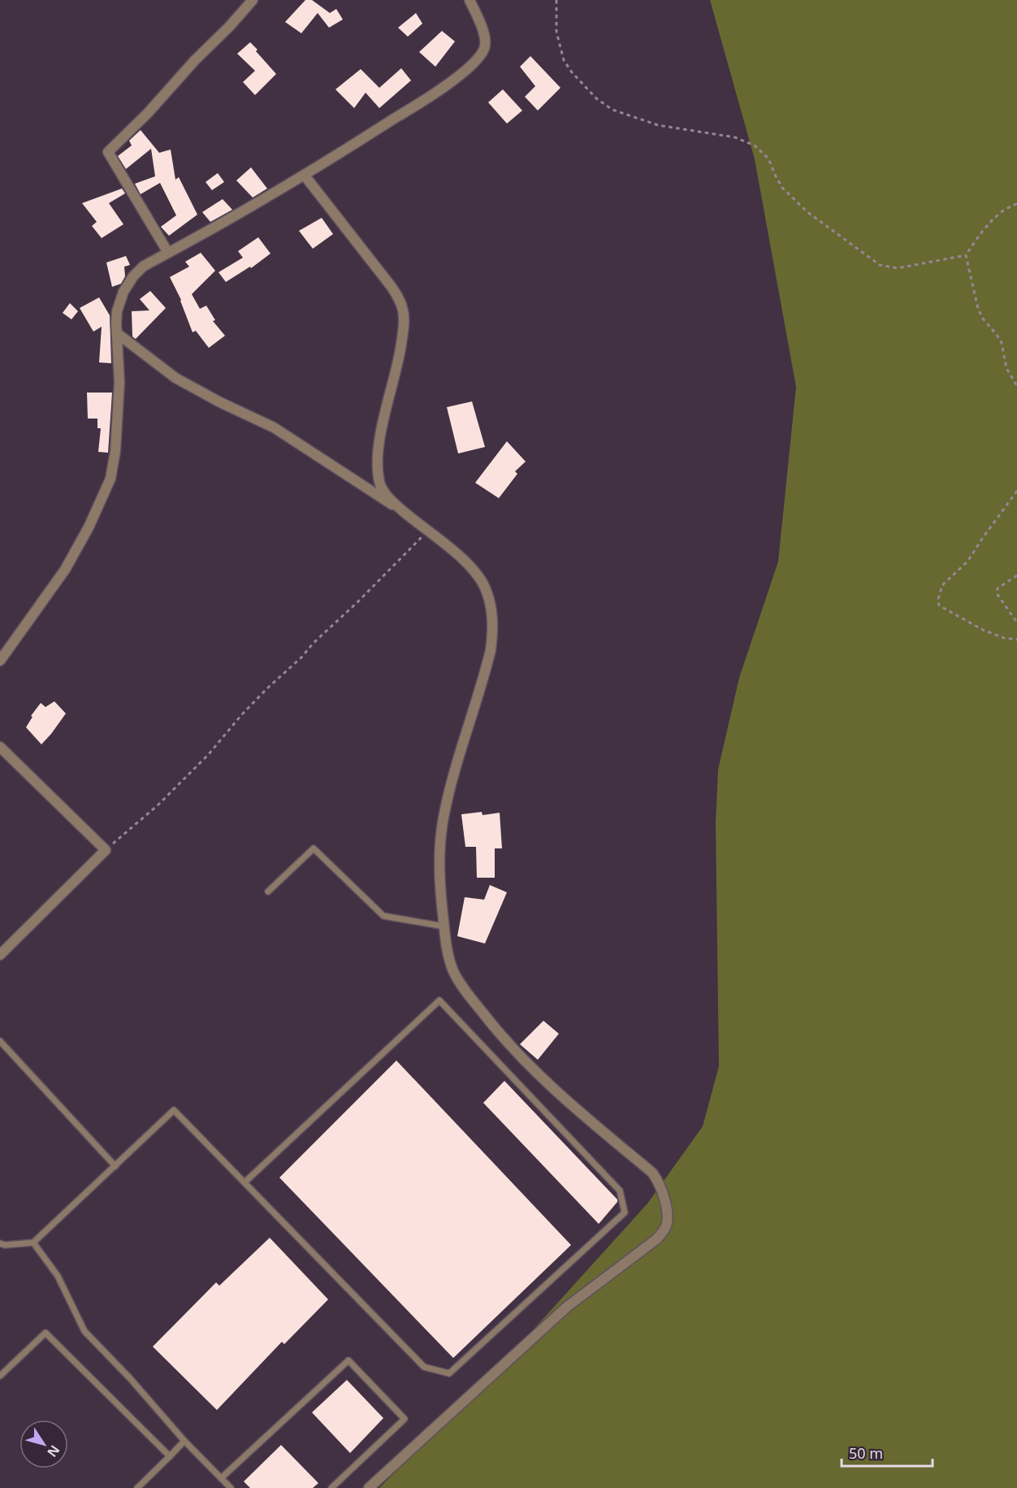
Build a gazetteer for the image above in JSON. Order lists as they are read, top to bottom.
{
  "scale_bar": "50 m",
  "north": "bottom right"
}
